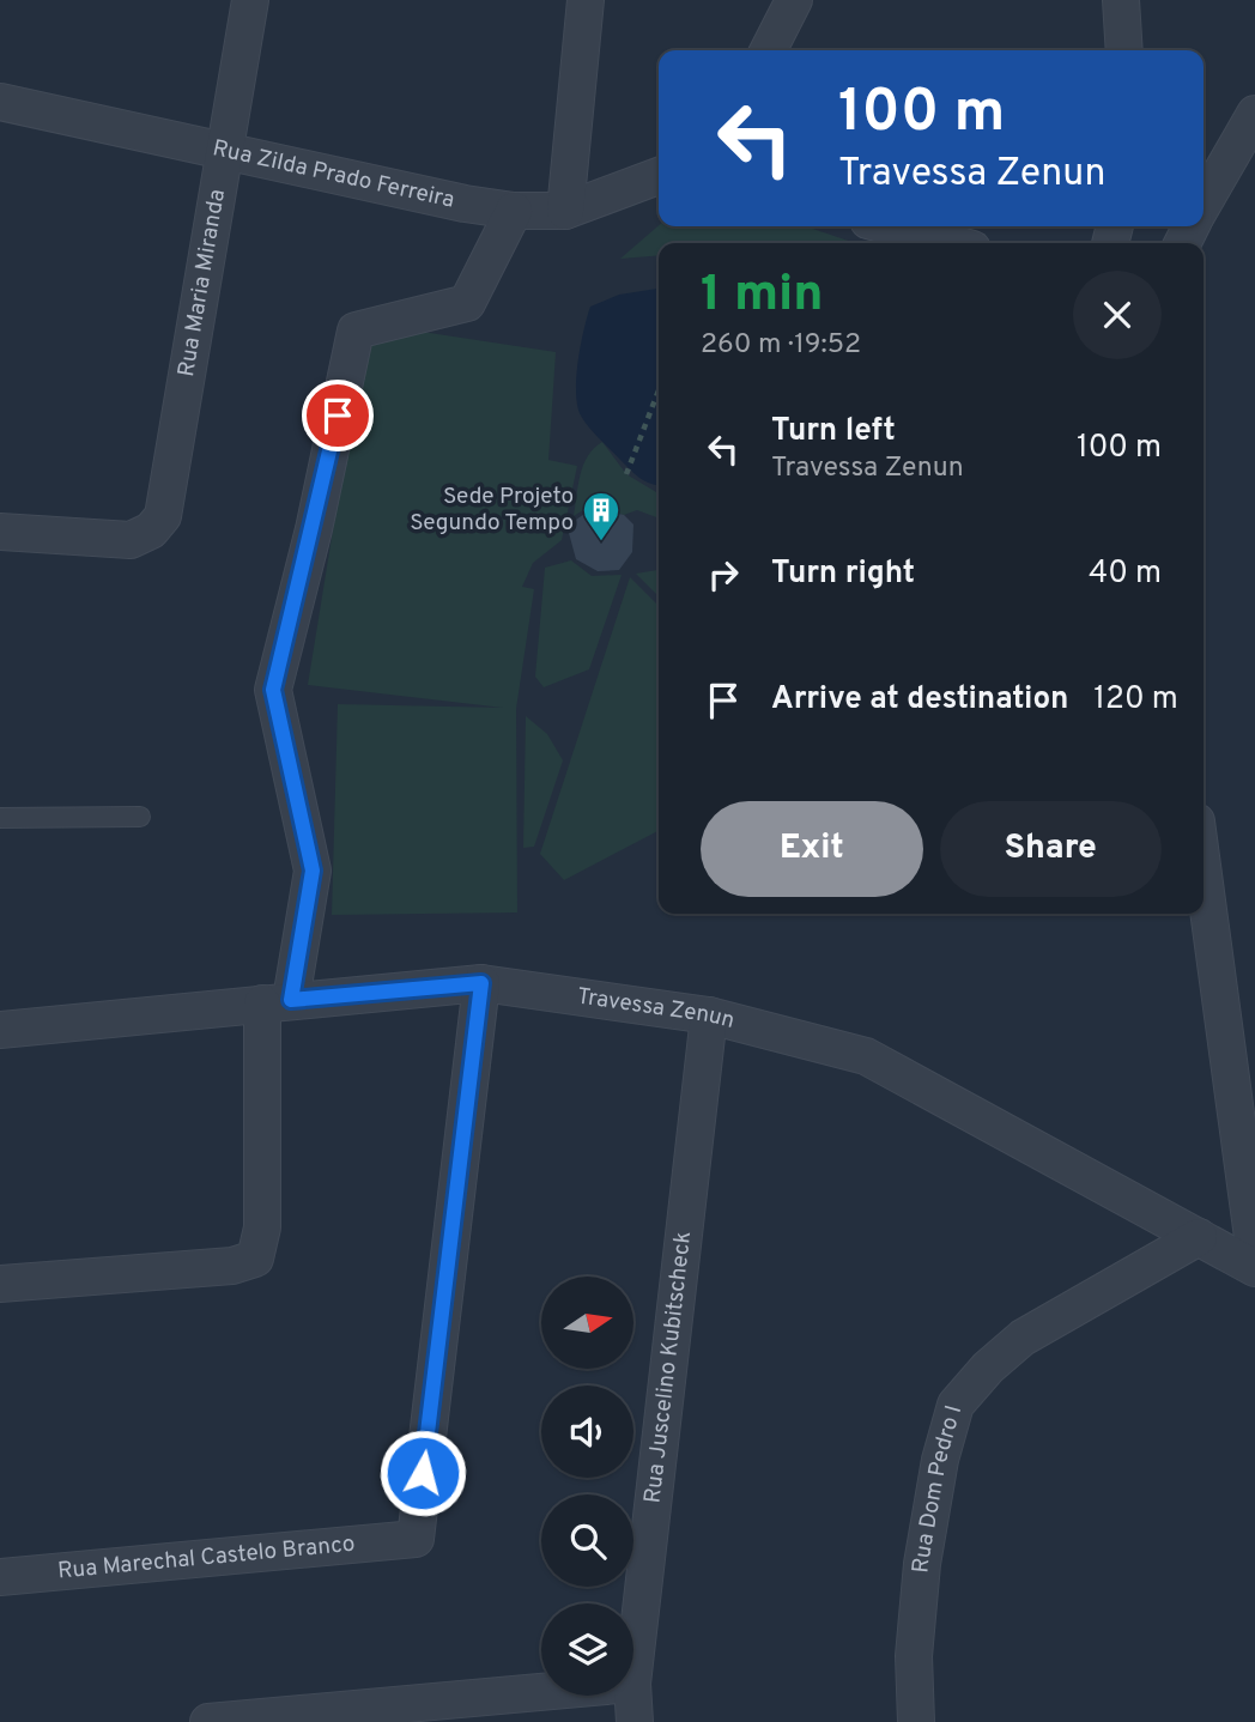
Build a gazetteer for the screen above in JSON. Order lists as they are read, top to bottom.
{
  "streets": {
    "street": [
      "Rua Zilda Prado Ferreira",
      "Rua Maria Miranda",
      "Travessa Zenun",
      "Rua Juscelino Kubitscheck",
      "Rua Dom Pedro I",
      "Rua Marechal Castelo Branco"
    ]
  },
  "crossings": [
    ["Rua Zilda Prado Ferreira", "Rua Maria Miranda"],
    ["Travessa Zenun", "Rua Juscelino Kubitscheck"],
    ["Travessa Zenun", "Rua Dom Pedro I"],
    ["Travessa Zenun", "Rua Marechal Castelo Branco"]
  ],
  "places": {
    "building": ["Sede Projeto Segundo Tempo"]
  },
  "north": "right",
  "page": {
    "turn": ["100 m", "Travessa Zenun"],
    "heading": ["1 min", "260 m · 19:52"],
    "list": [
      {
        "name": "Turn left",
        "note": "Travessa Zenun",
        "value": "100 m"
      },
      {
        "name": "Turn right",
        "value": "40 m"
      },
      {
        "name": "Arrive at destination",
        "value": "120 m"
      }
    ],
    "buttons": ["Exit", "Share"]
  }
}
